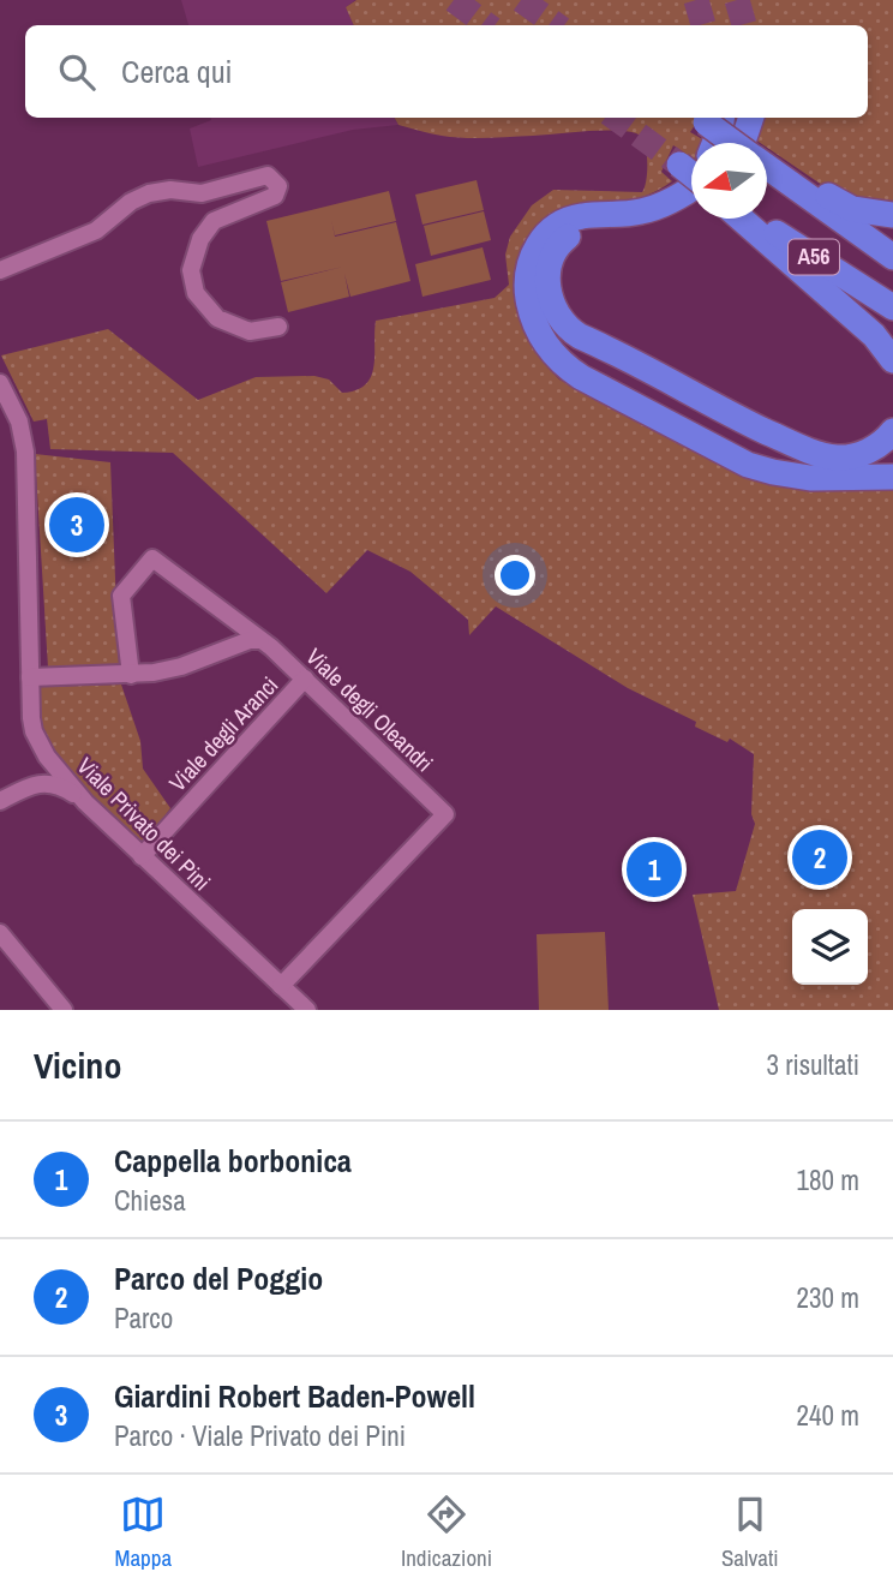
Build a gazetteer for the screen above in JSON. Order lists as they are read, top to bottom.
{
  "streets": {
    "highway": ["A56"],
    "street": ["Viale degli Oleandri", "Viale degli Aranci", "Viale Privato dei Pini"]
  },
  "crossings": [
    ["Viale degli Oleandri", "Viale degli Aranci"],
    ["Viale degli Oleandri", "Viale Privato dei Pini"],
    ["Viale degli Aranci", "Viale Privato dei Pini"]
  ],
  "north": "left",
  "page": {
    "search": "Cerca qui",
    "pins": ["3", "2", "1"],
    "heading": ["Vicino", "3 risultati"],
    "list": [
      {
        "mark": "1",
        "name": "Cappella borbonica",
        "note": "Chiesa",
        "value": "180 m"
      },
      {
        "mark": "2",
        "name": "Parco del Poggio",
        "note": "Parco",
        "value": "230 m"
      },
      {
        "mark": "3",
        "name": "Giardini Robert Baden-Powell",
        "note": "Parco · Viale Privato dei Pini",
        "value": "240 m"
      }
    ],
    "nav": ["Mappa", "Indicazioni", "Salvati"]
  }
}
